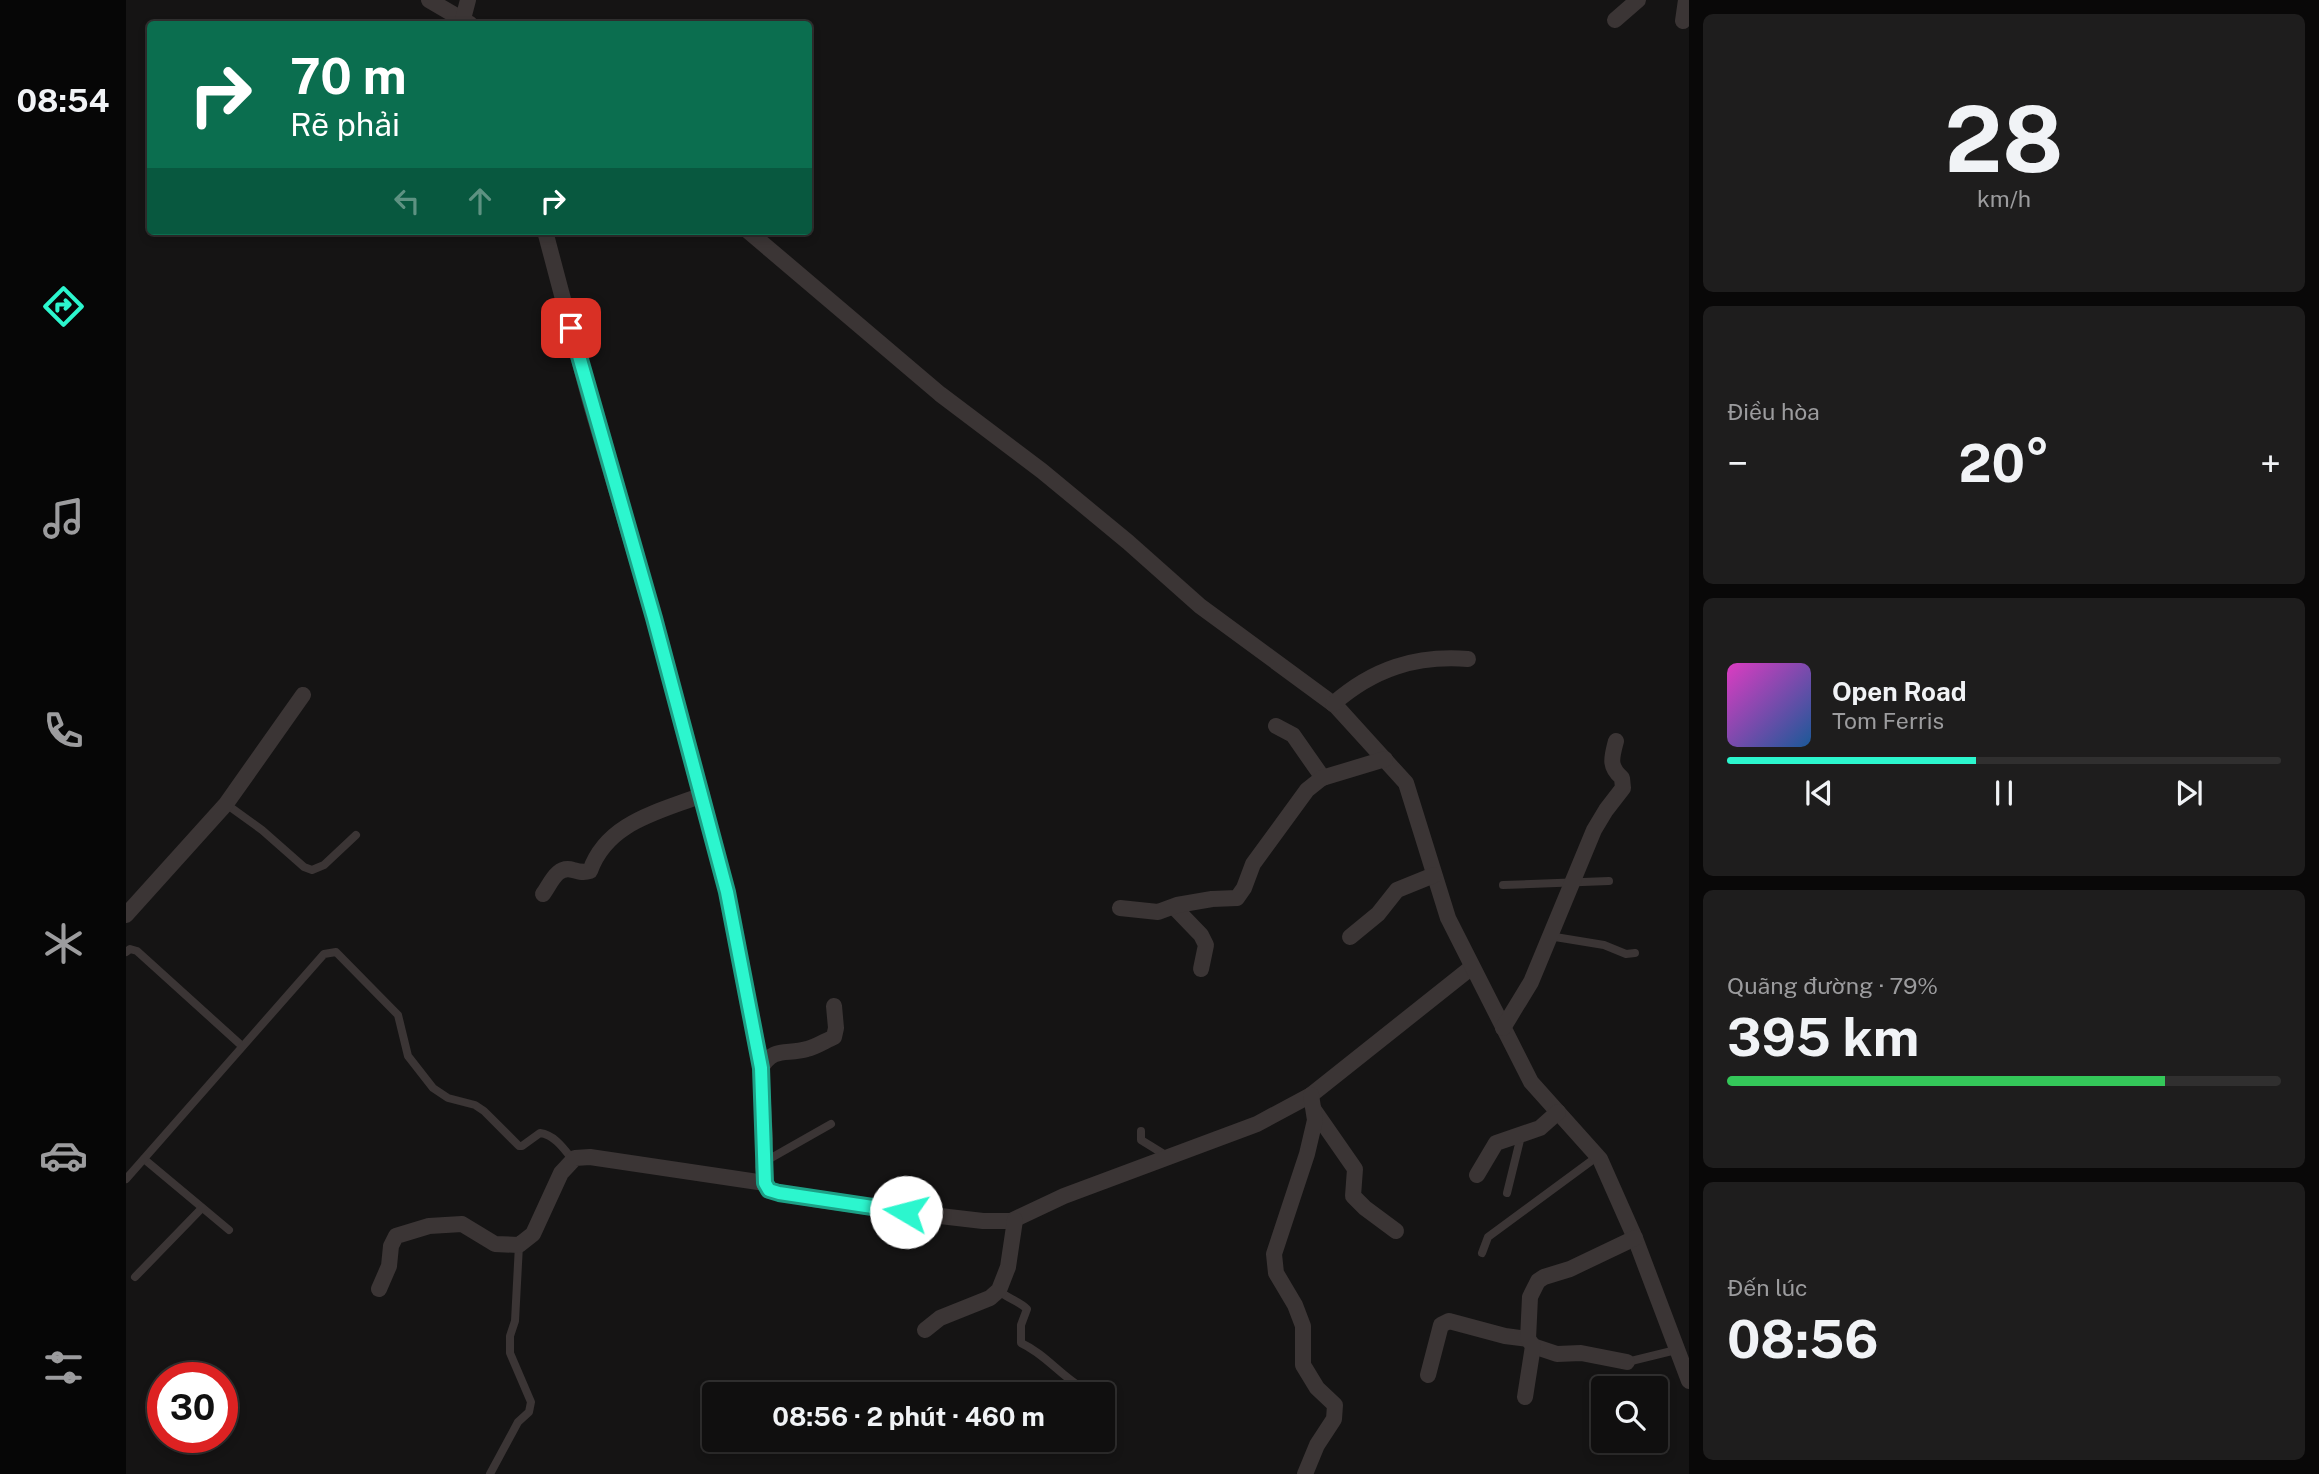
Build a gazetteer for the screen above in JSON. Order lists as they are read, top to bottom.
{
  "page": {
    "tabs": "08:54",
    "tile": [
      ["28", "km/h"],
      "Điều hòa",
      ["Quãng đường · 79%", "395 km"],
      ["Đến lúc", "08:56"]
    ],
    "turn": ["70 m", "Rẽ phải"],
    "heat": ["−", "20°", "+"],
    "song": ["Open Road", "Tom Ferris"],
    "limit": "30",
    "trip": "08:56 · 2 phút · 460 m"
  }
}
